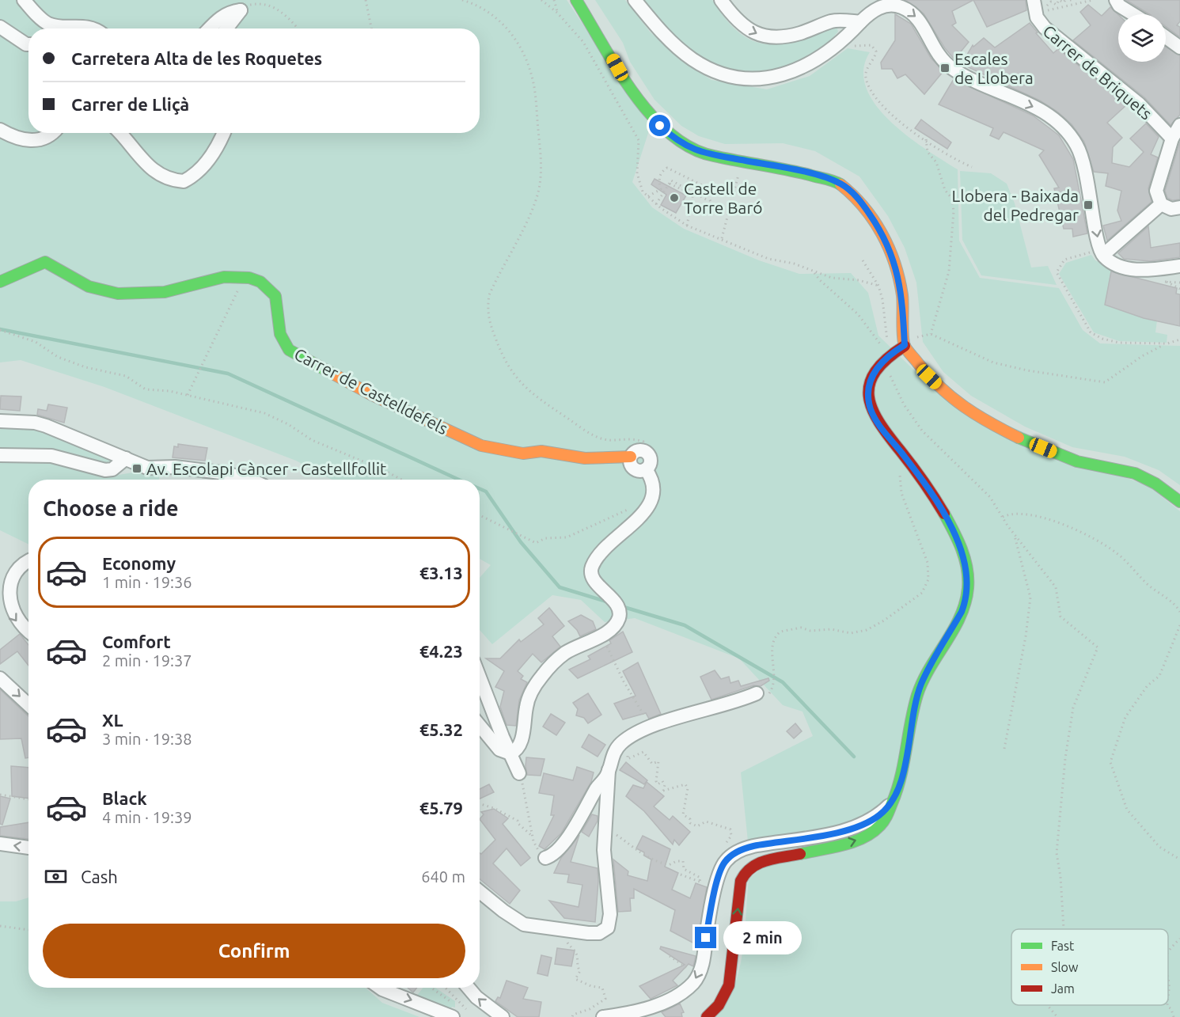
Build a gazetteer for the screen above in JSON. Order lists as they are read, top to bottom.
{
  "streets": {
    "street": ["Carrer de Briquets", "Carrer de Castelldefels"]
  },
  "places": {
    "transit": ["Escales de Llobera", "Llobera - Baixada del Pedregar", "Av. Escolapi Càncer - Castellfollit"],
    "other": ["Castell de Torre Baró"]
  },
  "legend": ["Fast", "Slow", "Jam"],
  "page": {
    "banner": ["Carretera Alta de les Roquetes", "Carrer de Lliçà"],
    "heading": "Choose a ride",
    "list": [
      {
        "name": "Economy",
        "note": "1 min · 19:36",
        "value": "€3.13"
      },
      {
        "name": "Comfort",
        "note": "2 min · 19:37",
        "value": "€4.23"
      },
      {
        "name": "XL",
        "note": "3 min · 19:38",
        "value": "€5.32"
      },
      {
        "name": "Black",
        "note": "4 min · 19:39",
        "value": "€5.79"
      }
    ],
    "pay": ["Cash", "640 m"],
    "buttons": "Confirm",
    "bubble": "2 min"
  }
}
